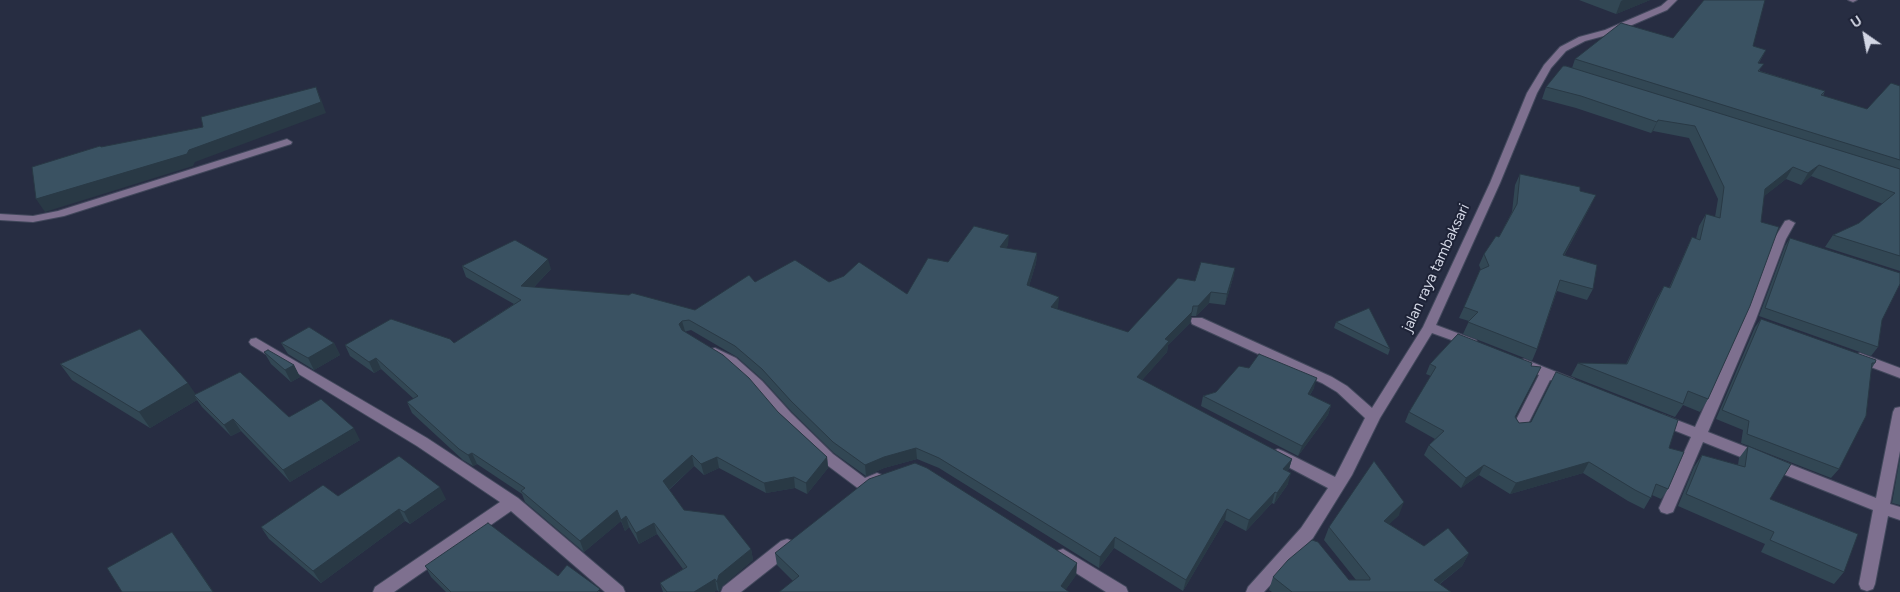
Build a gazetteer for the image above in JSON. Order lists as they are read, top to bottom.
{
  "streets": {
    "street": ["jalan raya tambaksari"]
  },
  "north": "top left"
}
